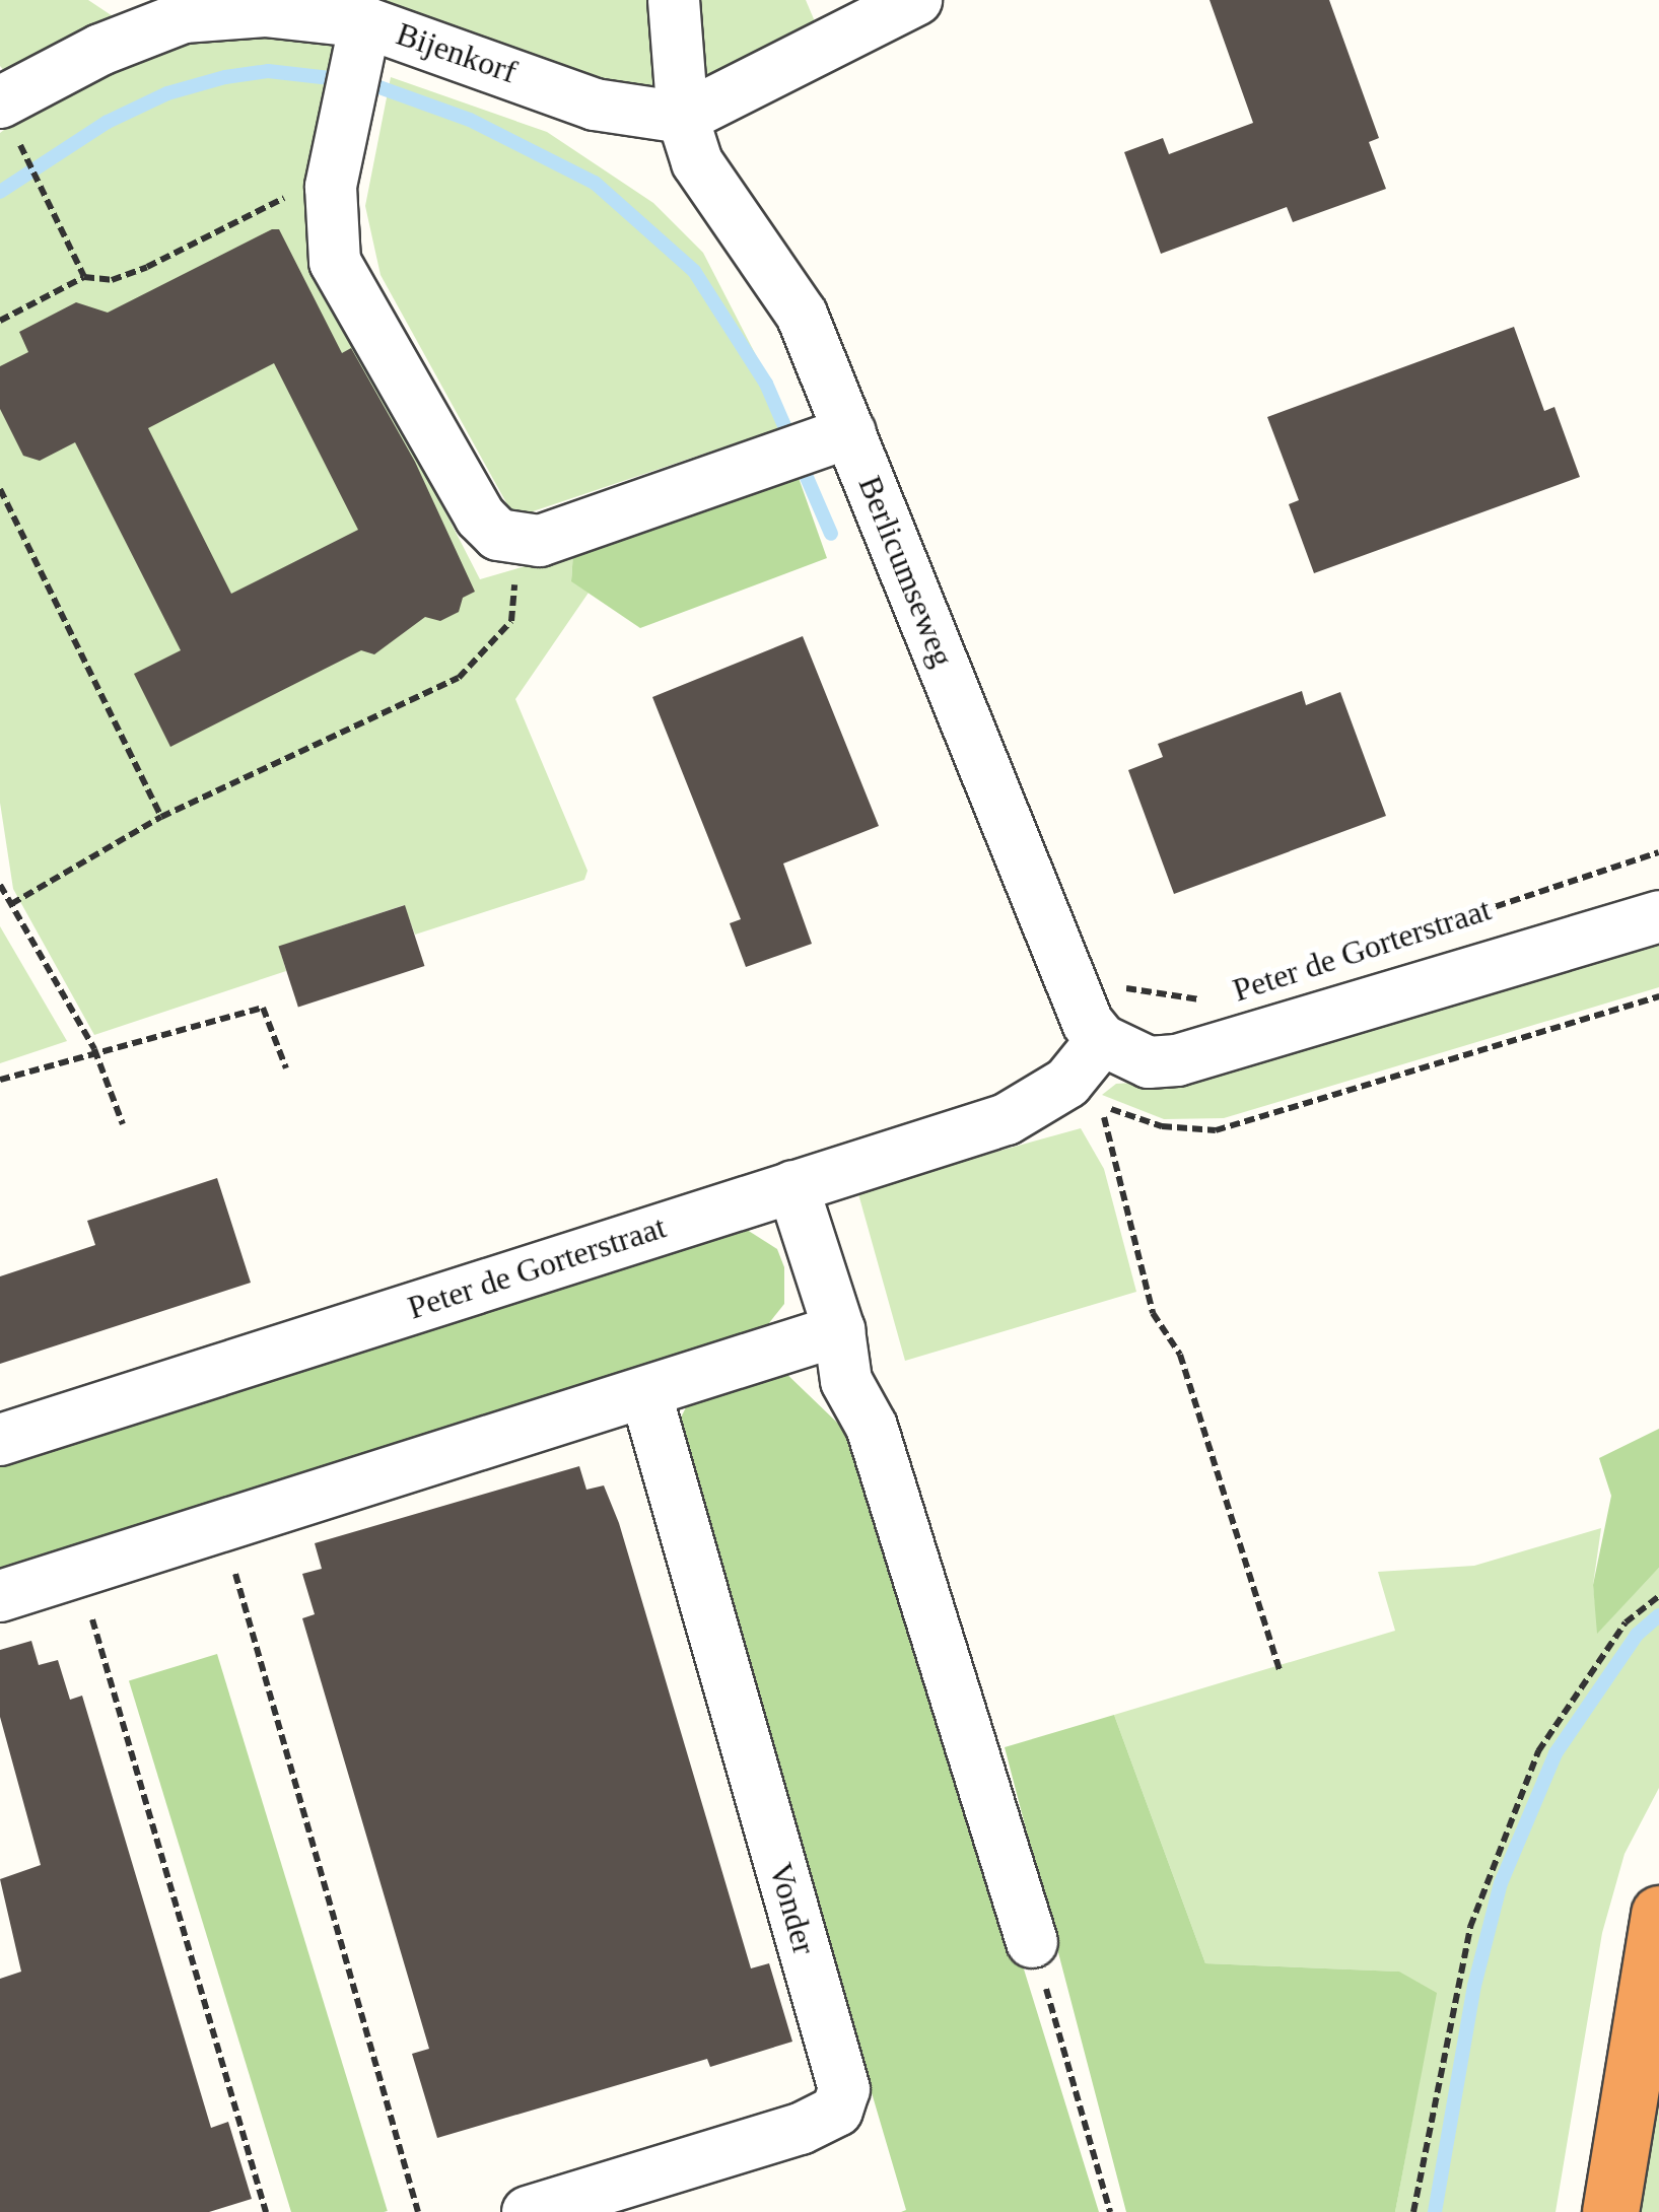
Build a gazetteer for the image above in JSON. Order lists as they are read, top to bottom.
{
  "streets": {
    "street": [
      "Bijenkorf",
      "Berlicumseweg",
      "Peter de Gorterstraat",
      "Vonder"
    ]
  },
  "crossings": [
    ["Bijenkorf", "Berlicumseweg"],
    ["Berlicumseweg", "Peter de Gorterstraat"]
  ]
}
